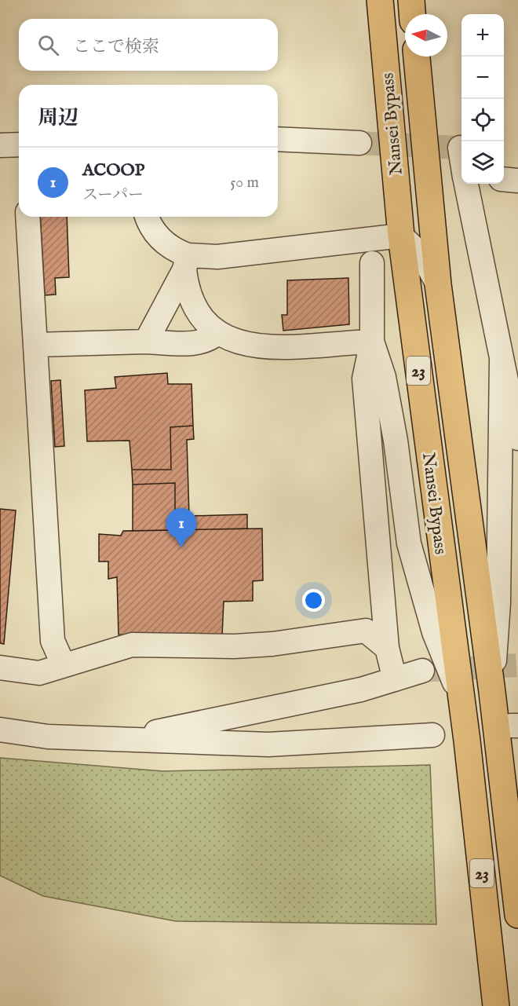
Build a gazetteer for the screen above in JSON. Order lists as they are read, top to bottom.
{
  "streets": {
    "highway": ["Nansei Bypass", "23"]
  },
  "north": "left",
  "page": {
    "map_buttons": ["+", "−"],
    "search": "ここで検索",
    "heading": "周辺",
    "list": [
      {
        "mark": "1",
        "name": "ACOOP",
        "note": "スーパー",
        "value": "50 m"
      }
    ],
    "pins": "1"
  }
}
